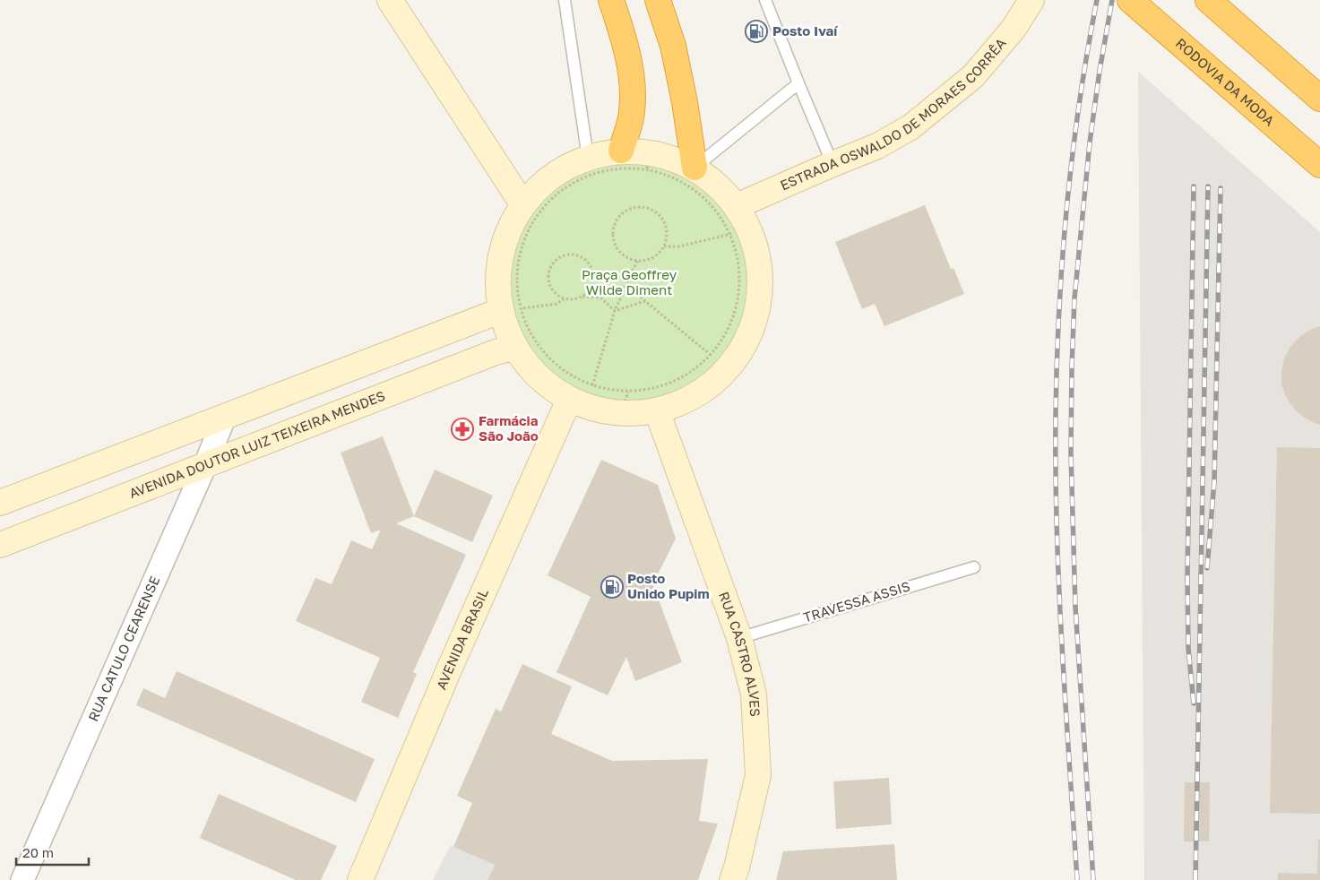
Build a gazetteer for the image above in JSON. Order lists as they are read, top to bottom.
{
  "streets": {
    "highway": ["RODOVIA DA MODA"],
    "main road": [
      "ESTRADA OSWALDO DE MORAES CORRÊA",
      "AVENIDA DOUTOR LUIZ TEIXEIRA MENDES",
      "AVENIDA BRASIL",
      "RUA CASTRO ALVES"
    ],
    "street": ["RUA CATULO CEARENSE"],
    "lane": ["TRAVESSA ASSIS"]
  },
  "crossings": [
    ["AVENIDA DOUTOR LUIZ TEIXEIRA MENDES", "RUA CATULO CEARENSE"],
    ["TRAVESSA ASSIS", "RUA CASTRO ALVES"]
  ],
  "parks": ["Praça Geoffrey Wilde Diment"],
  "places": {
    "fuel station": ["Posto Ivaí", "Posto Unido Pupim"],
    "pharmacy": ["Farmácia São João"]
  },
  "scale_bar": "20 m"
}
